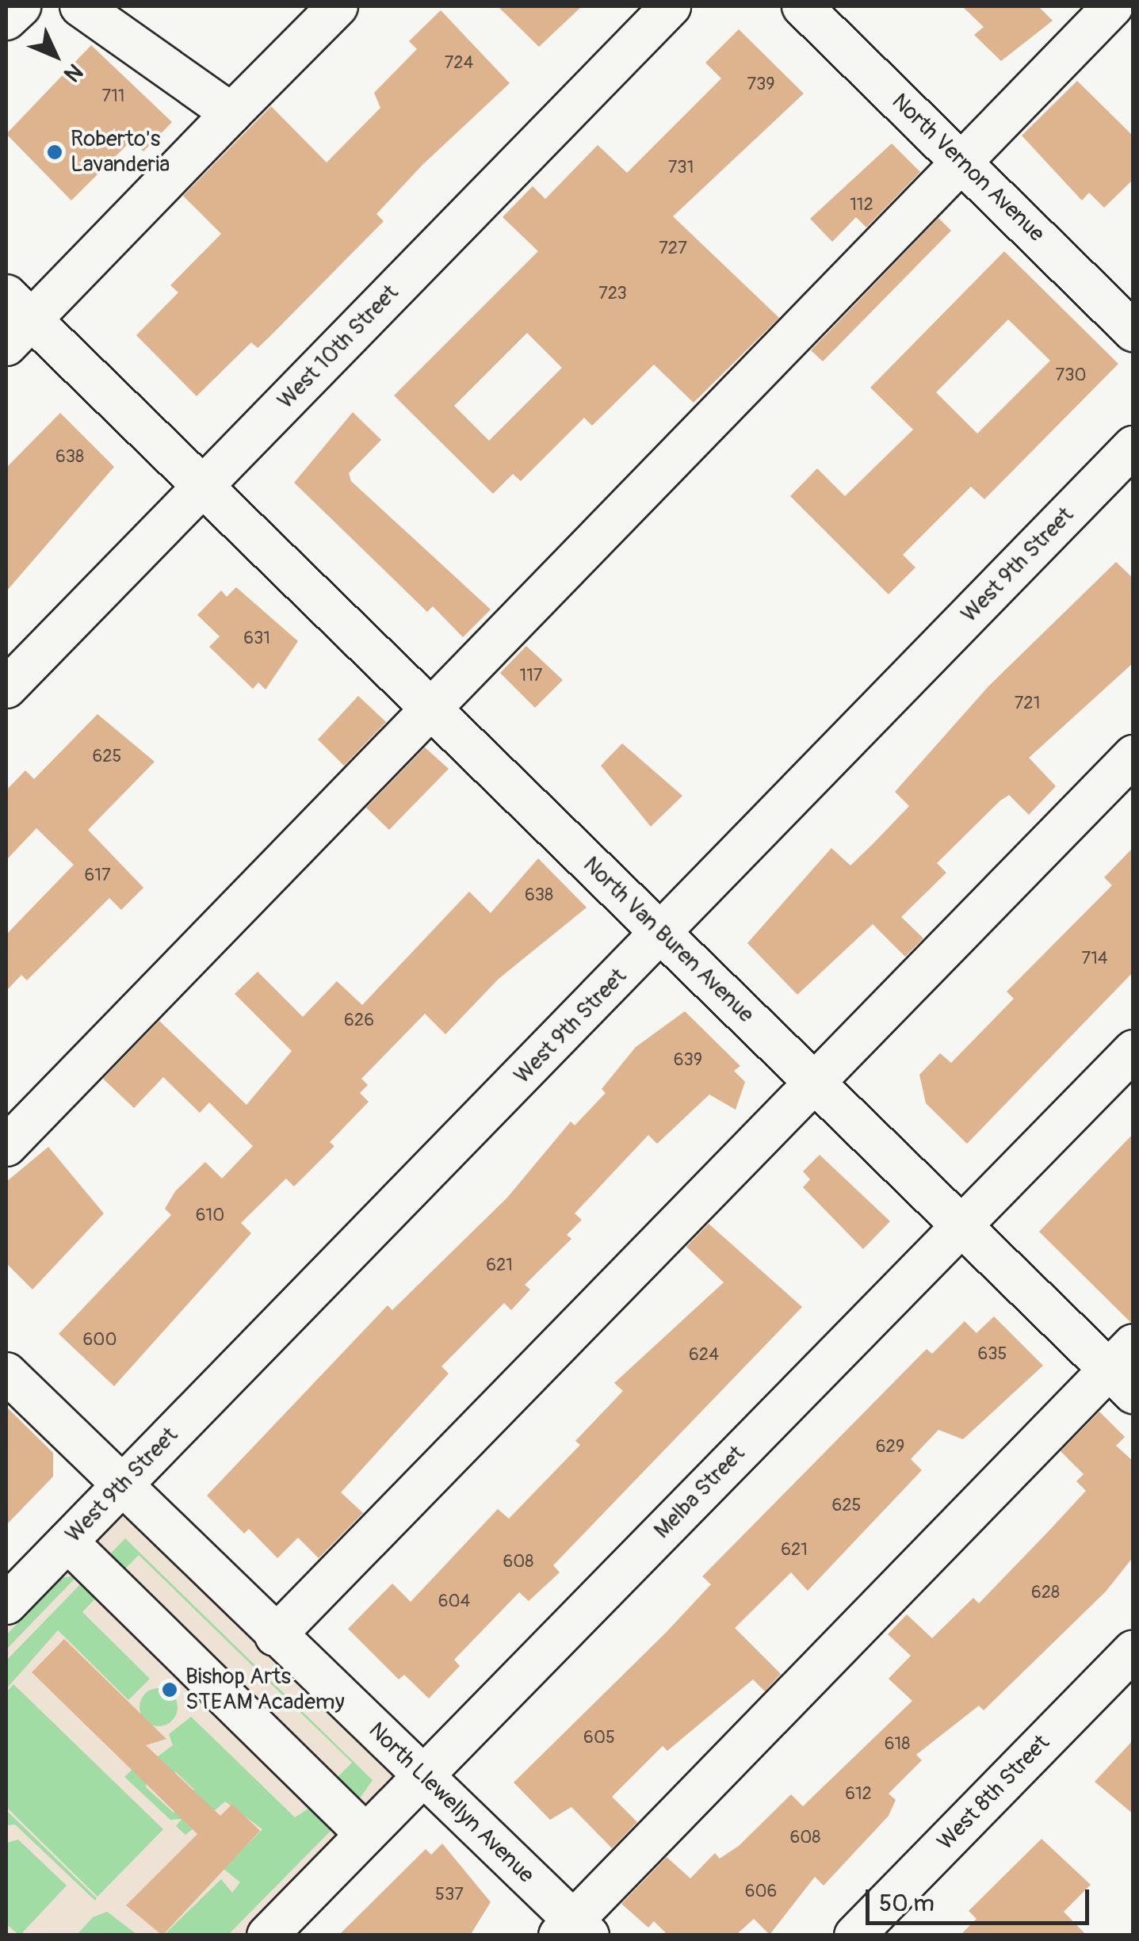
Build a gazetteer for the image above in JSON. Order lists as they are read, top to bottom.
{
  "streets": {
    "street": [
      "North Vernon Avenue",
      "West 10th Street",
      "West 9th Street",
      "North Van Buren Avenue",
      "Melba Street",
      "West 8th Street",
      "North Llewellyn Avenue"
    ]
  },
  "crossings": [
    ["West 10th Street", "North Van Buren Avenue"],
    ["West 9th Street", "North Van Buren Avenue"],
    ["West 9th Street", "North Llewellyn Avenue"],
    ["North Van Buren Avenue", "Melba Street"],
    ["Melba Street", "North Llewellyn Avenue"]
  ],
  "places": ["Roberto's Lavanderia", "Bishop Arts STEAM Academy"],
  "house_numbers": [
    "724",
    "739",
    "711",
    "731",
    "112",
    "727",
    "723",
    "730",
    "638",
    "631",
    "117",
    "721",
    "625",
    "617",
    "638",
    "714",
    "626",
    "639",
    "610",
    "621",
    "600",
    "635",
    "624",
    "629",
    "625",
    "621",
    "608",
    "628",
    "604",
    "605",
    "618",
    "612",
    "608",
    "606",
    "537"
  ],
  "scale_bar": "50 m",
  "north": "bottom right"
}
